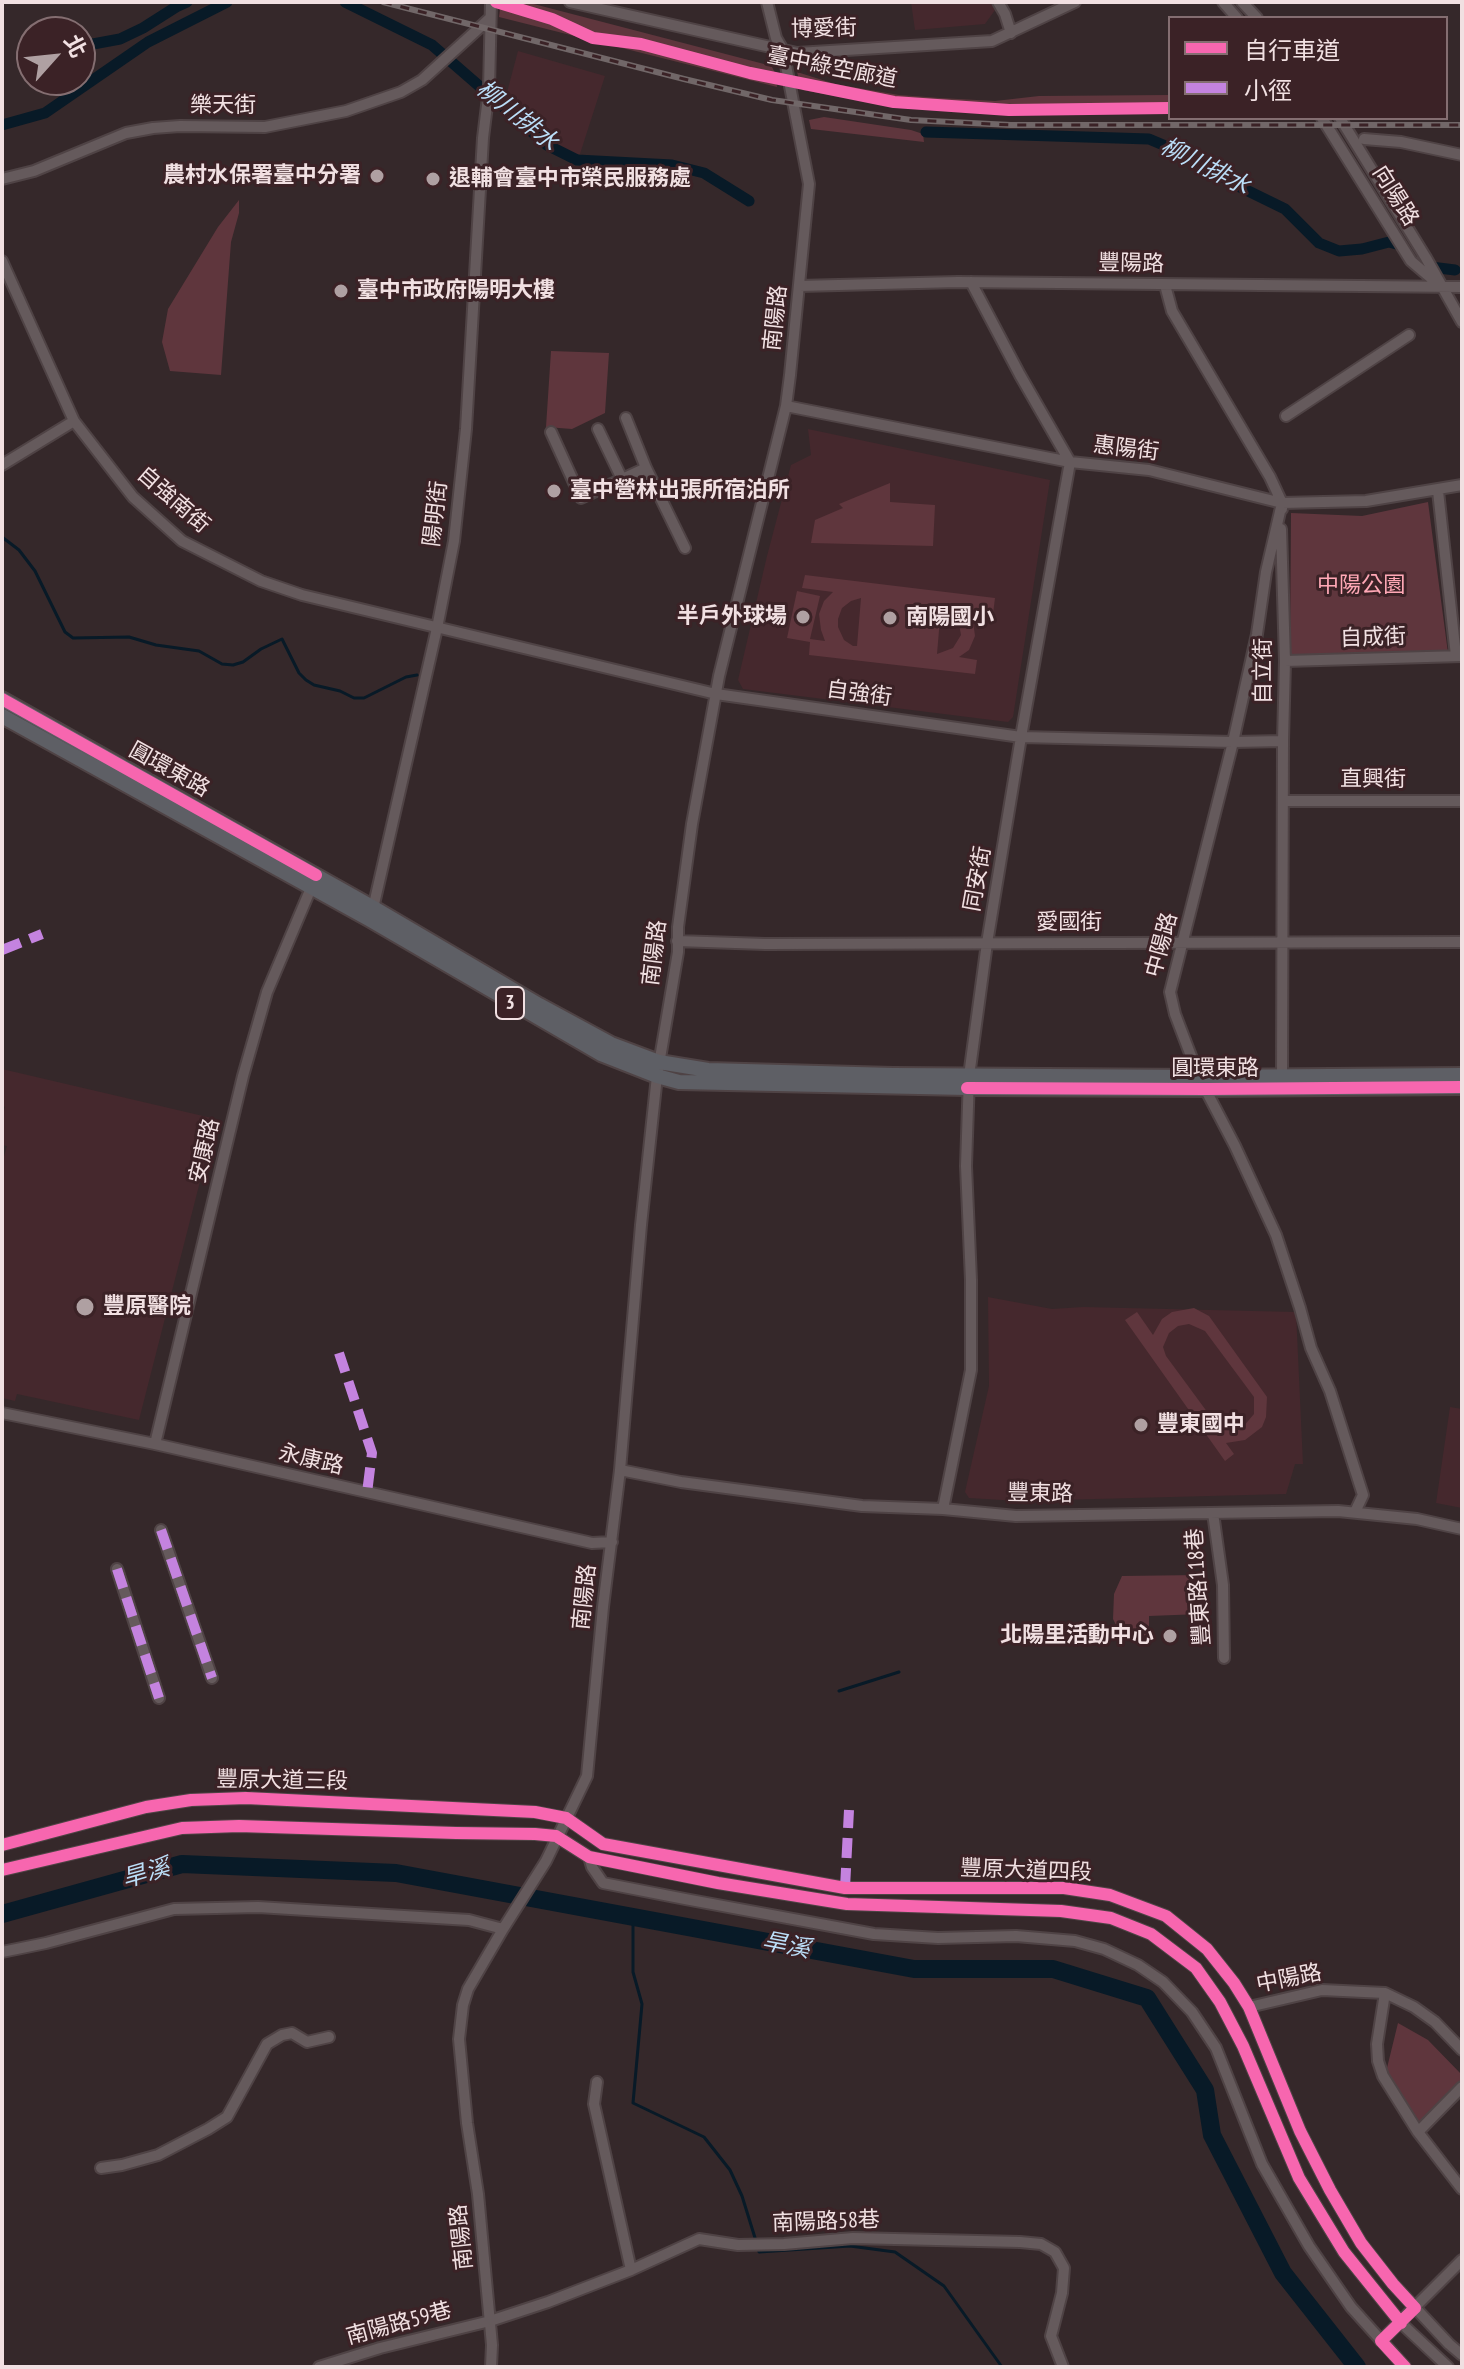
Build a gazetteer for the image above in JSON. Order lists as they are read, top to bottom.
{
  "streets": {
    "main road": ["圓環東路", "3"],
    "street": [
      "博愛街",
      "樂天街",
      "向陽路",
      "豐陽路",
      "南陽路",
      "惠陽街",
      "自強南街",
      "陽明街",
      "自成街",
      "自立街",
      "自強街",
      "直興街",
      "同安街",
      "愛國街",
      "中陽路",
      "安康路",
      "永康路",
      "豐東路",
      "豐東路118巷",
      "豐原大道三段",
      "豐原大道四段",
      "南陽路58巷",
      "南陽路59巷"
    ],
    "cycle path": ["臺中綠空廊道"]
  },
  "crossings": [
    ["博愛街", "南陽路"],
    ["樂天街", "陽明街"],
    ["向陽路", "豐陽路"],
    ["豐陽路", "南陽路"],
    ["豐陽路", "自立街"],
    ["南陽路", "惠陽街"],
    ["南陽路", "自強街"],
    ["南陽路", "圓環東路"],
    ["南陽路", "愛國街"],
    ["南陽路", "永康路"],
    ["南陽路", "豐東路"],
    ["南陽路", "豐原大道三段"],
    ["南陽路", "豐原大道四段"],
    ["南陽路", "南陽路58巷"],
    ["南陽路", "南陽路59巷"],
    ["惠陽街", "自立街"],
    ["惠陽街", "同安街"],
    ["惠陽街", "中陽路"],
    ["自強南街", "陽明街"],
    ["自強南街", "自強街"],
    ["陽明街", "自強街"],
    ["陽明街", "圓環東路"],
    ["自成街", "自立街"],
    ["自立街", "自強街"],
    ["自立街", "圓環東路"],
    ["自立街", "直興街"],
    ["自立街", "愛國街"],
    ["自立街", "中陽路"],
    ["自強街", "同安街"],
    ["自強街", "中陽路"],
    ["圓環東路", "同安街"],
    ["圓環東路", "中陽路"],
    ["圓環東路", "安康路"],
    ["同安街", "愛國街"],
    ["同安街", "豐東路"],
    ["愛國街", "中陽路"],
    ["中陽路", "豐東路"],
    ["中陽路", "豐原大道四段"],
    ["安康路", "永康路"],
    ["豐東路", "豐東路118巷"],
    ["豐原大道三段", "豐原大道四段"],
    ["南陽路58巷", "南陽路59巷"]
  ],
  "water": ["柳川排水", "旱溪"],
  "parks": ["中陽公園"],
  "places": [
    "農村水保署臺中分署",
    "退輔會臺中市榮民服務處",
    "臺中市政府陽明大樓",
    "臺中營林出張所宿泊所",
    "半戶外球場",
    "南陽國小",
    "豐原醫院",
    "豐東國中",
    "北陽里活動中心"
  ],
  "legend": ["自行車道", "小徑"],
  "north": "top right"
}
